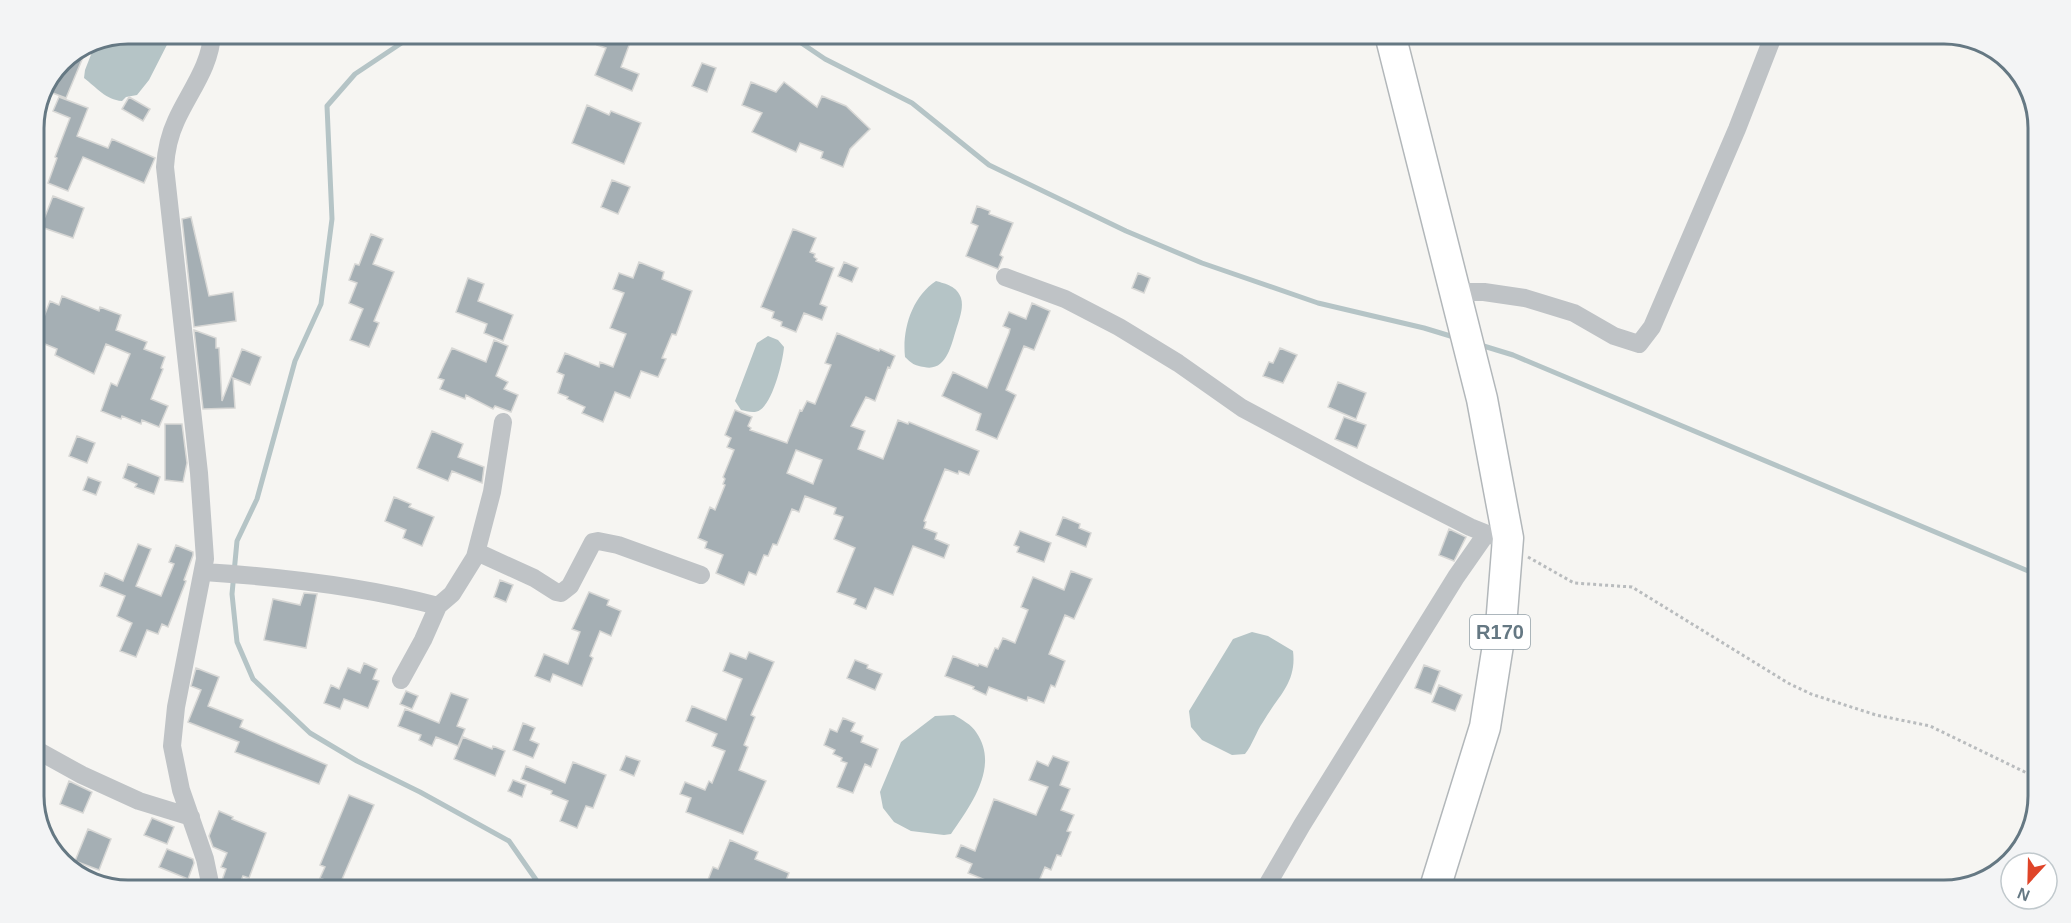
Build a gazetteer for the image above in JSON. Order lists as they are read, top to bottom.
{
  "streets": {
    "main road": ["R170"]
  },
  "north": "bottom"
}
